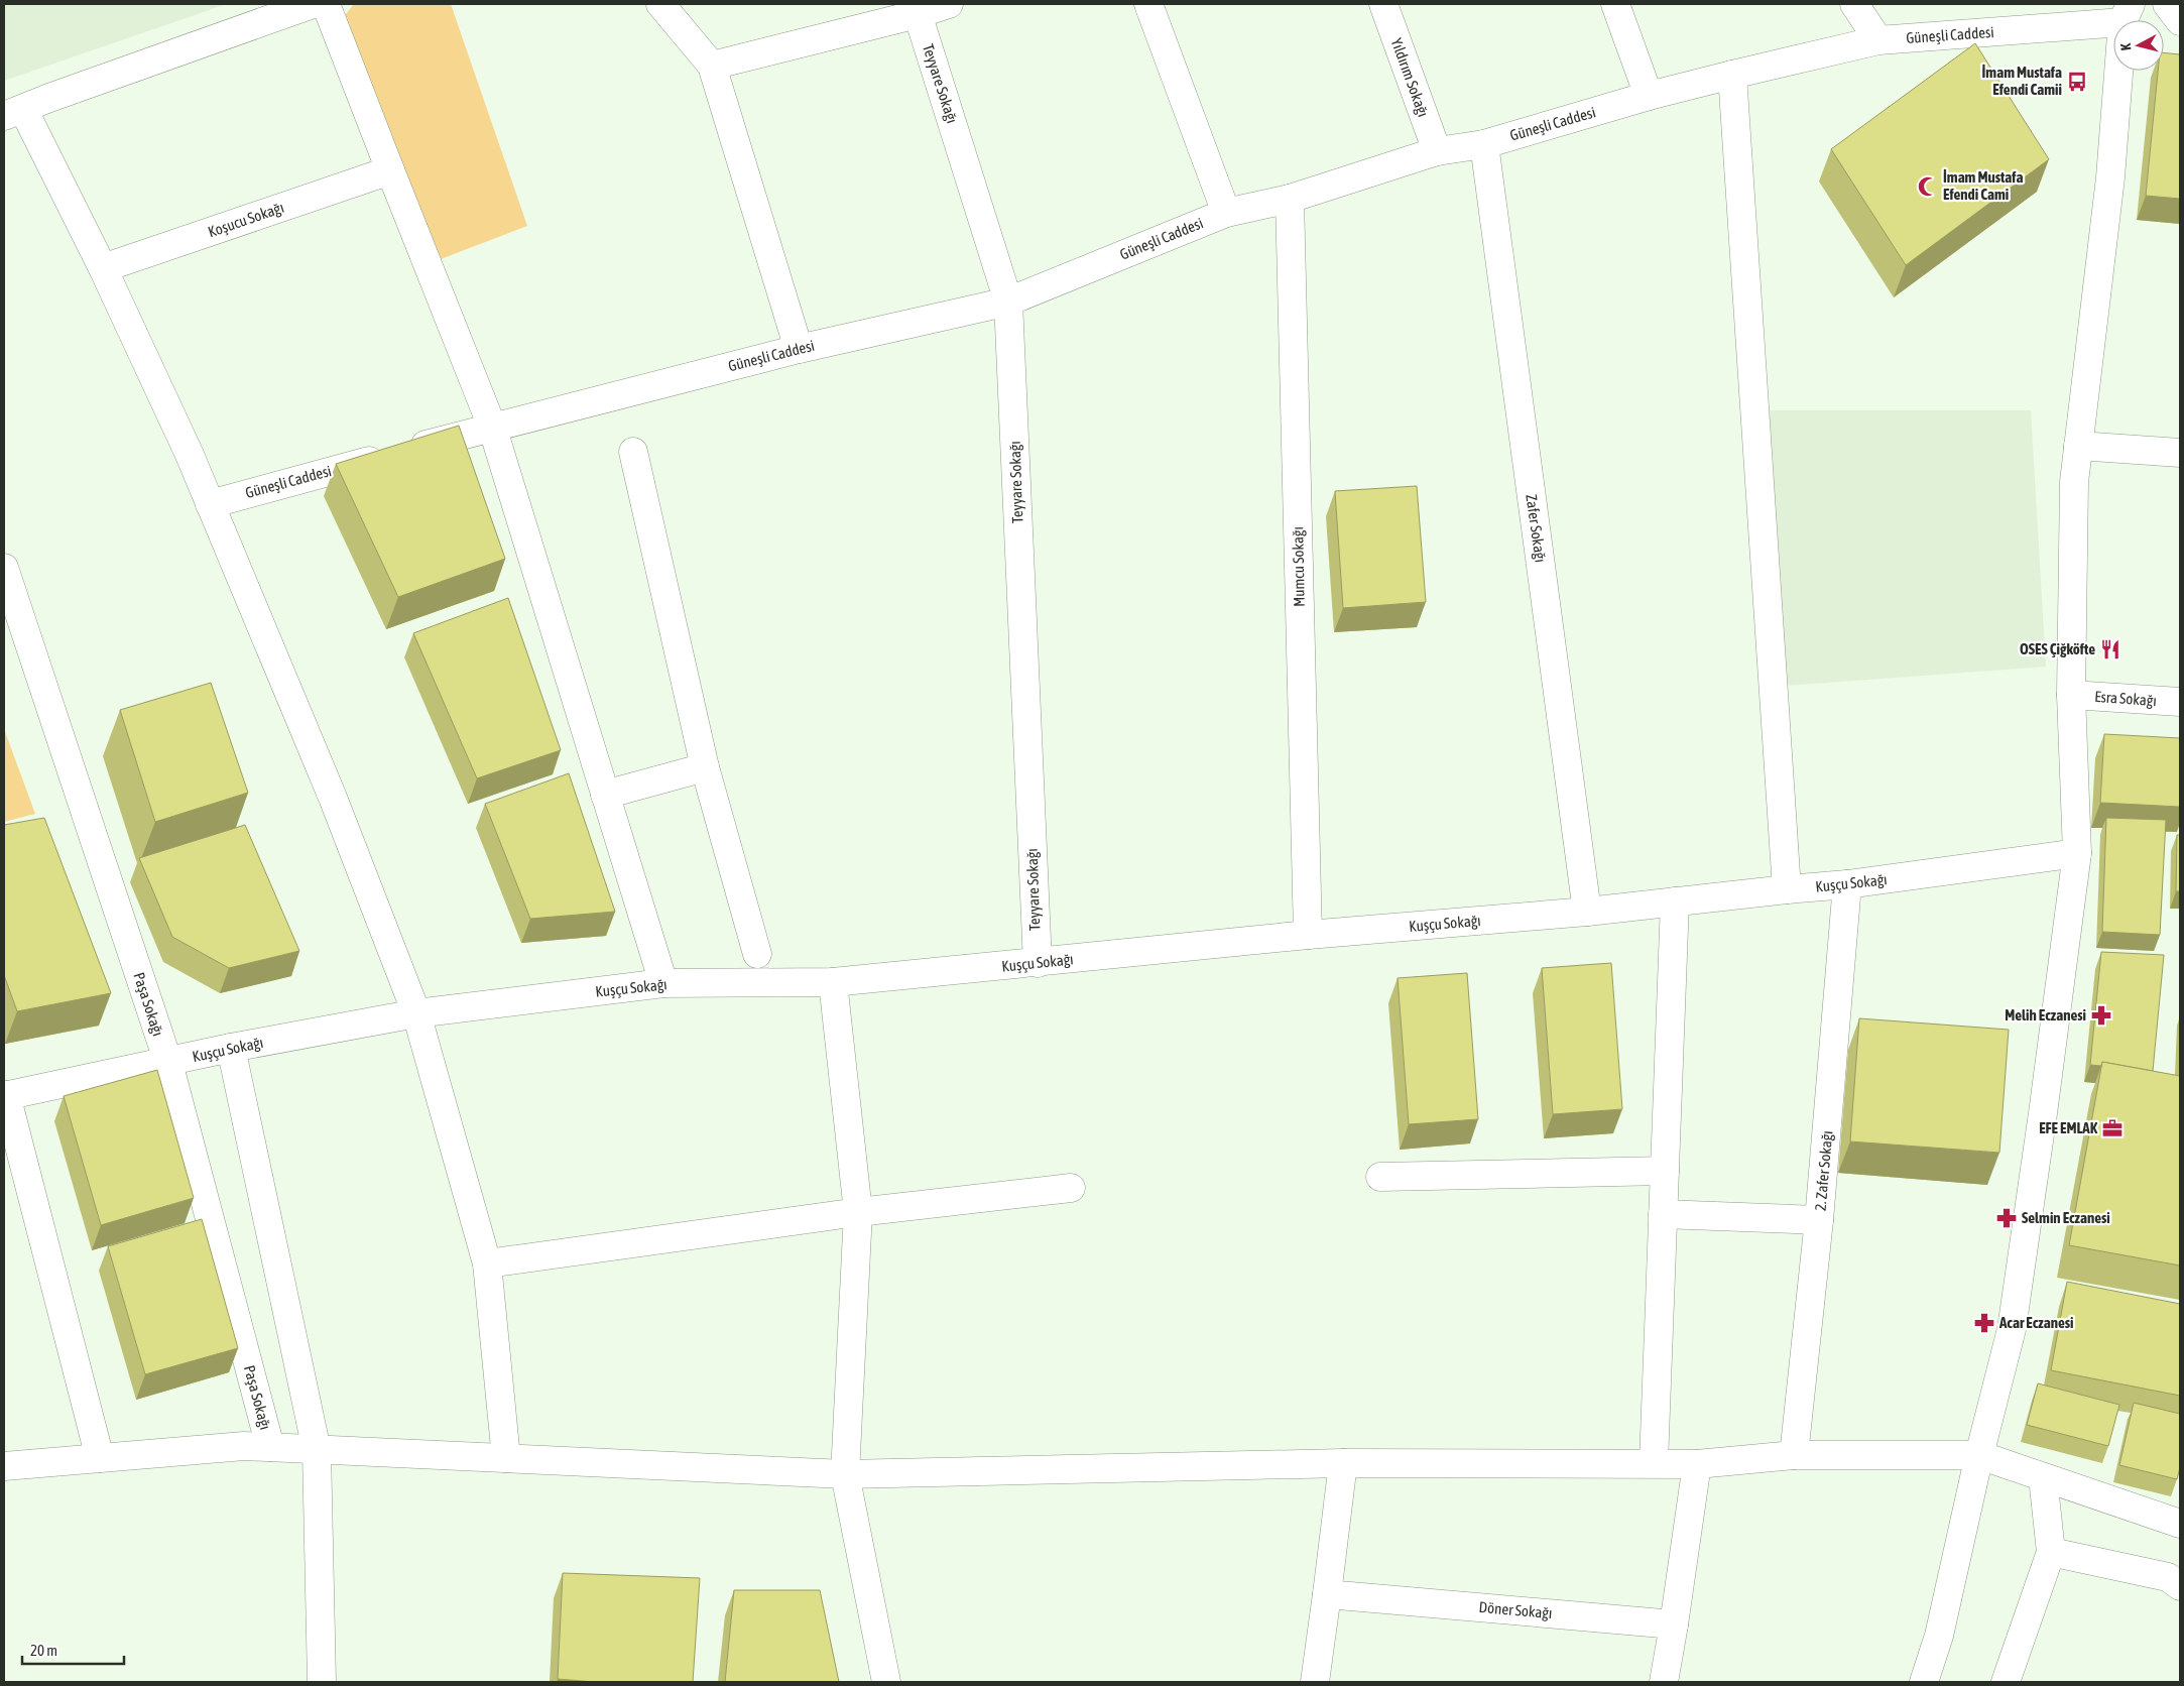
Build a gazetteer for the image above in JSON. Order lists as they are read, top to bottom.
{
  "streets": {
    "street": [
      "Güneşli Caddesi",
      "Yıldırım Sokağı",
      "Teyyare Sokağı",
      "Koşucu Sokağı",
      "Zafer Sokağı",
      "Mumcu Sokağı",
      "Esra Sokağı",
      "Kuşçu Sokağı",
      "Paşa Sokağı",
      "2. Zafer Sokağı",
      "Döner Sokağı"
    ]
  },
  "crossings": [
    ["Güneşli Caddesi", "Yıldırım Sokağı"],
    ["Güneşli Caddesi", "Teyyare Sokağı"],
    ["Güneşli Caddesi", "Zafer Sokağı"],
    ["Güneşli Caddesi", "Mumcu Sokağı"],
    ["Teyyare Sokağı", "Kuşçu Sokağı"],
    ["Zafer Sokağı", "Kuşçu Sokağı"],
    ["Mumcu Sokağı", "Kuşçu Sokağı"],
    ["Kuşçu Sokağı", "Paşa Sokağı"],
    ["Kuşçu Sokağı", "2. Zafer Sokağı"]
  ],
  "places": {
    "bus stop": ["İmam Mustafa Efendi Camii"],
    "mosque": ["İmam Mustafa Efendi Cami"],
    "restaurant": ["OSES Çiğköfte"],
    "pharmacy": ["Melih Eczanesi", "Selmin Eczanesi", "Acar Eczanesi"],
    "office": ["EFE EMLAK"]
  },
  "scale_bar": "20 m",
  "north": "left"
}
